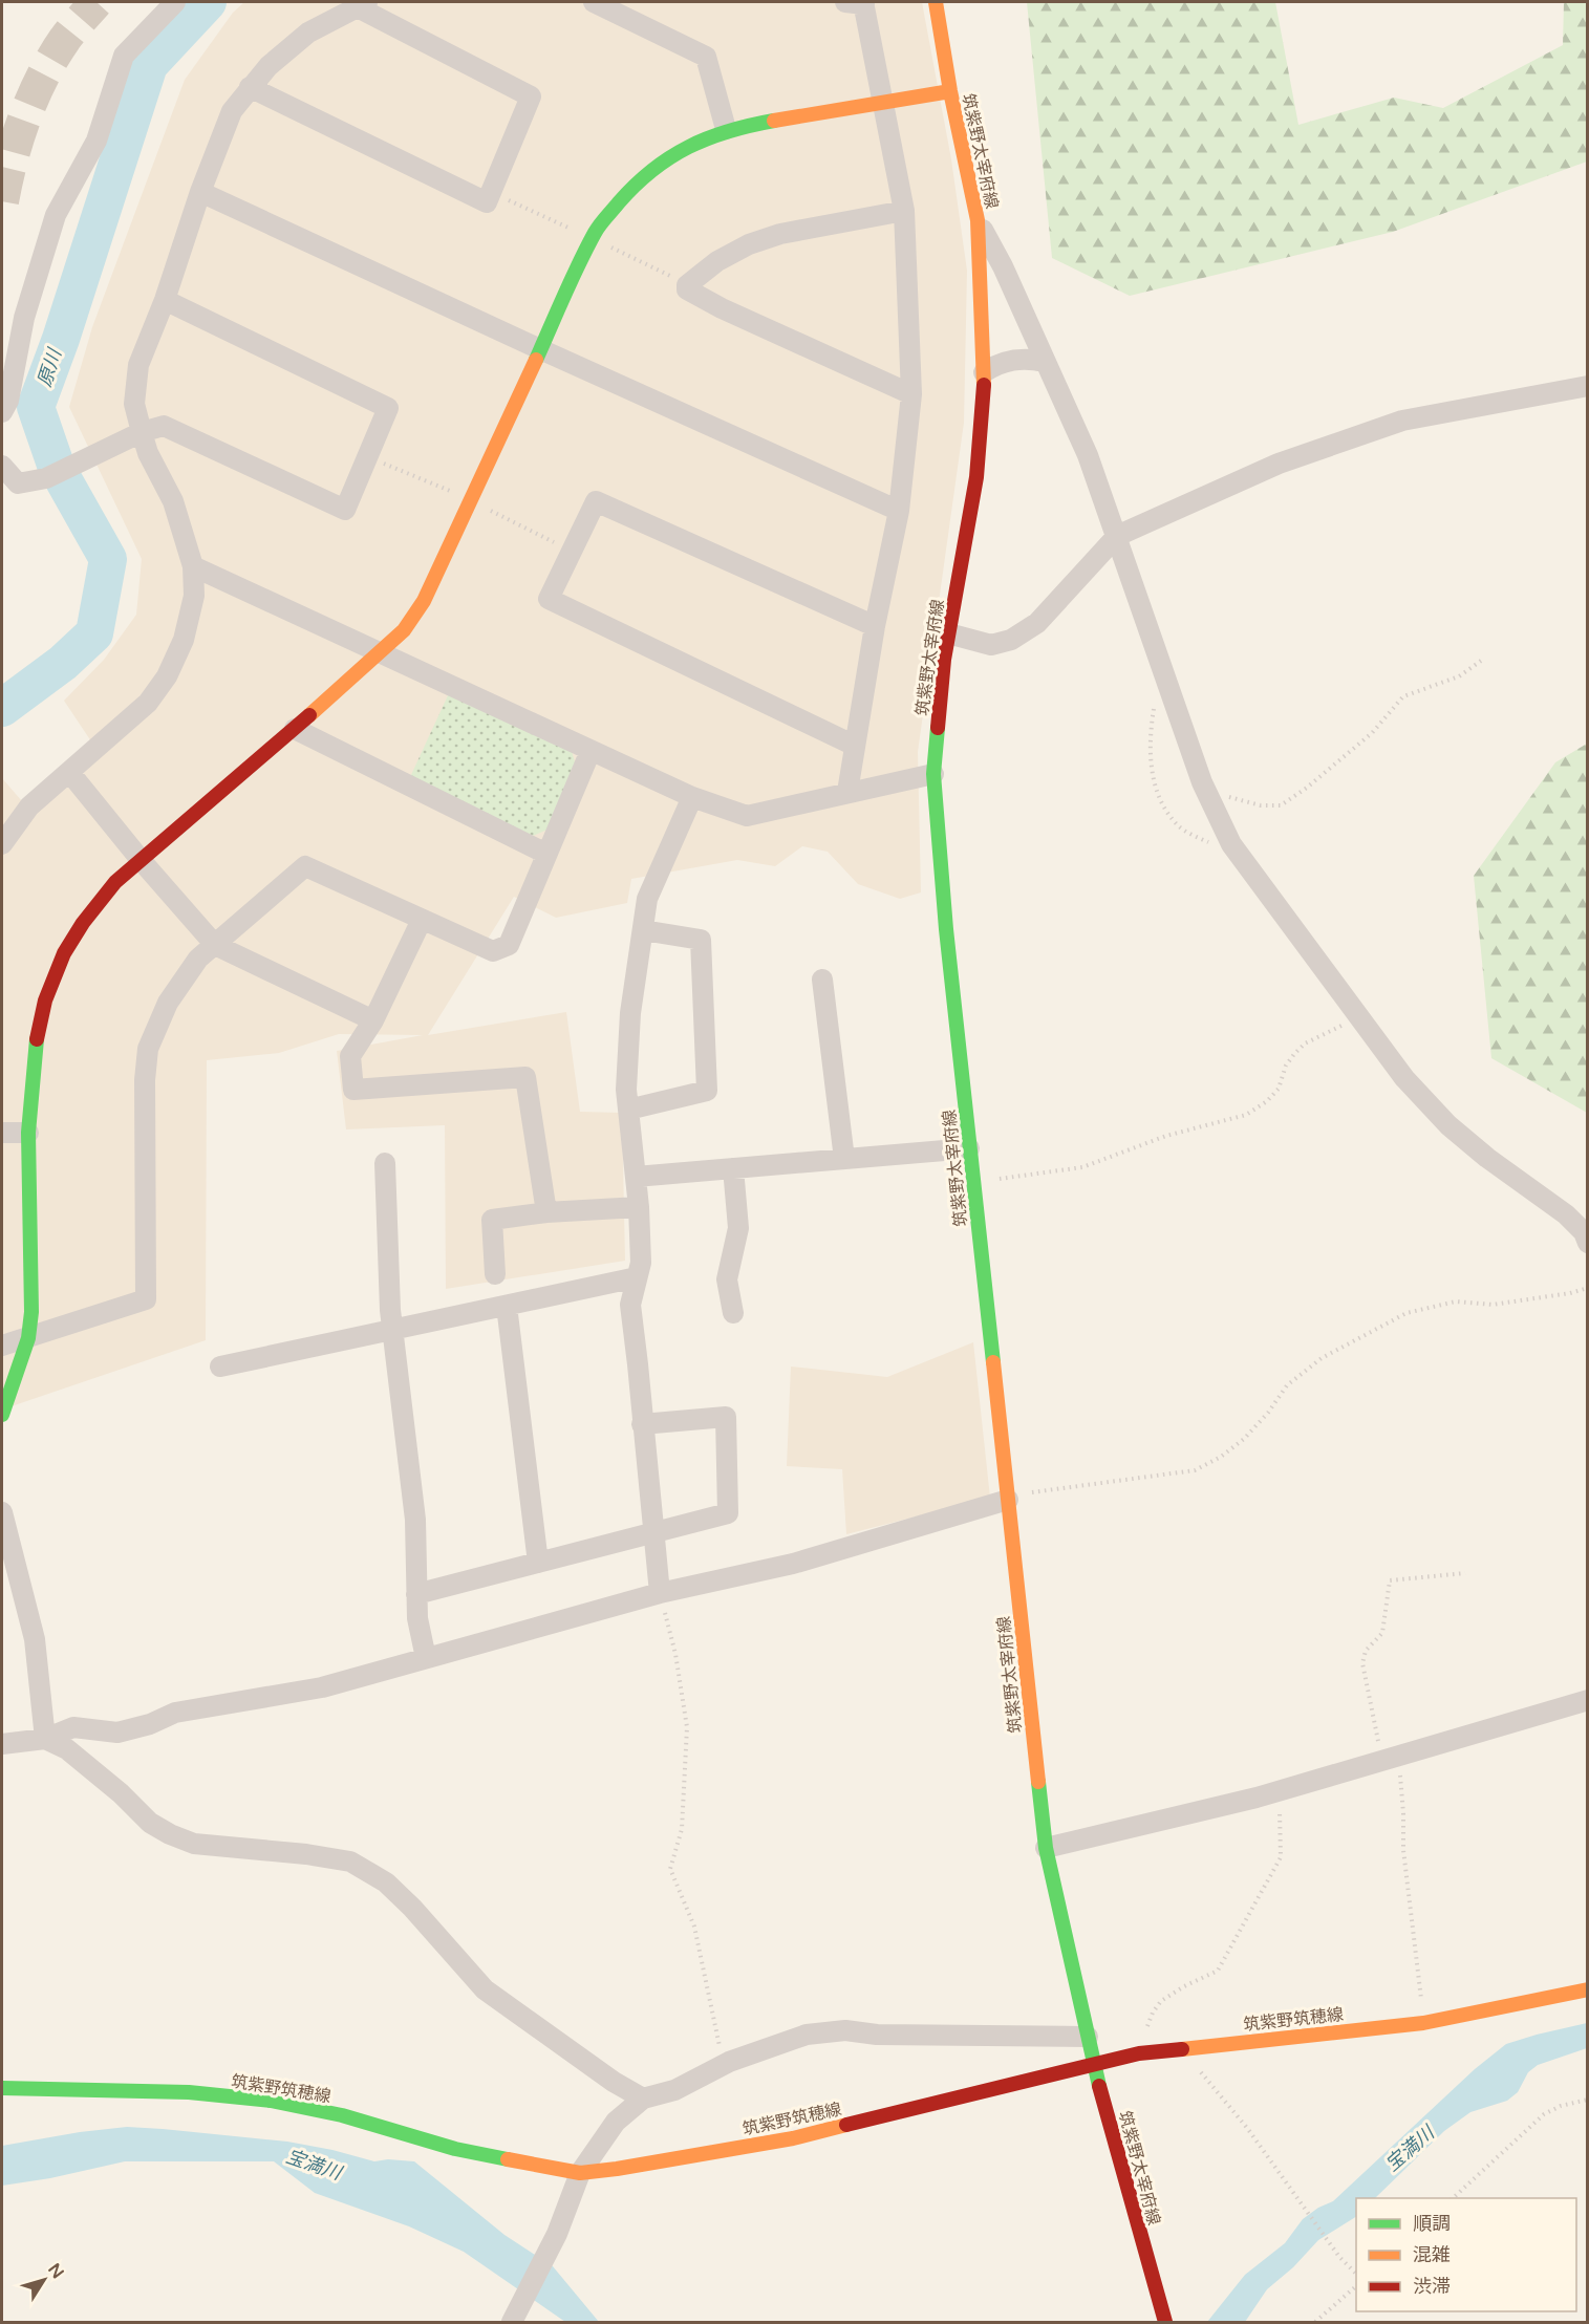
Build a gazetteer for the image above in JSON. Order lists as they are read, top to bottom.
{
  "streets": {
    "main road": ["筑紫野太宰府線", "筑紫野筑穂線"]
  },
  "crossings": [
    ["筑紫野太宰府線", "筑紫野筑穂線"]
  ],
  "water": ["原川", "宝満川"],
  "legend": ["順調", "混雑", "渋滞"],
  "north": "top right"
}
